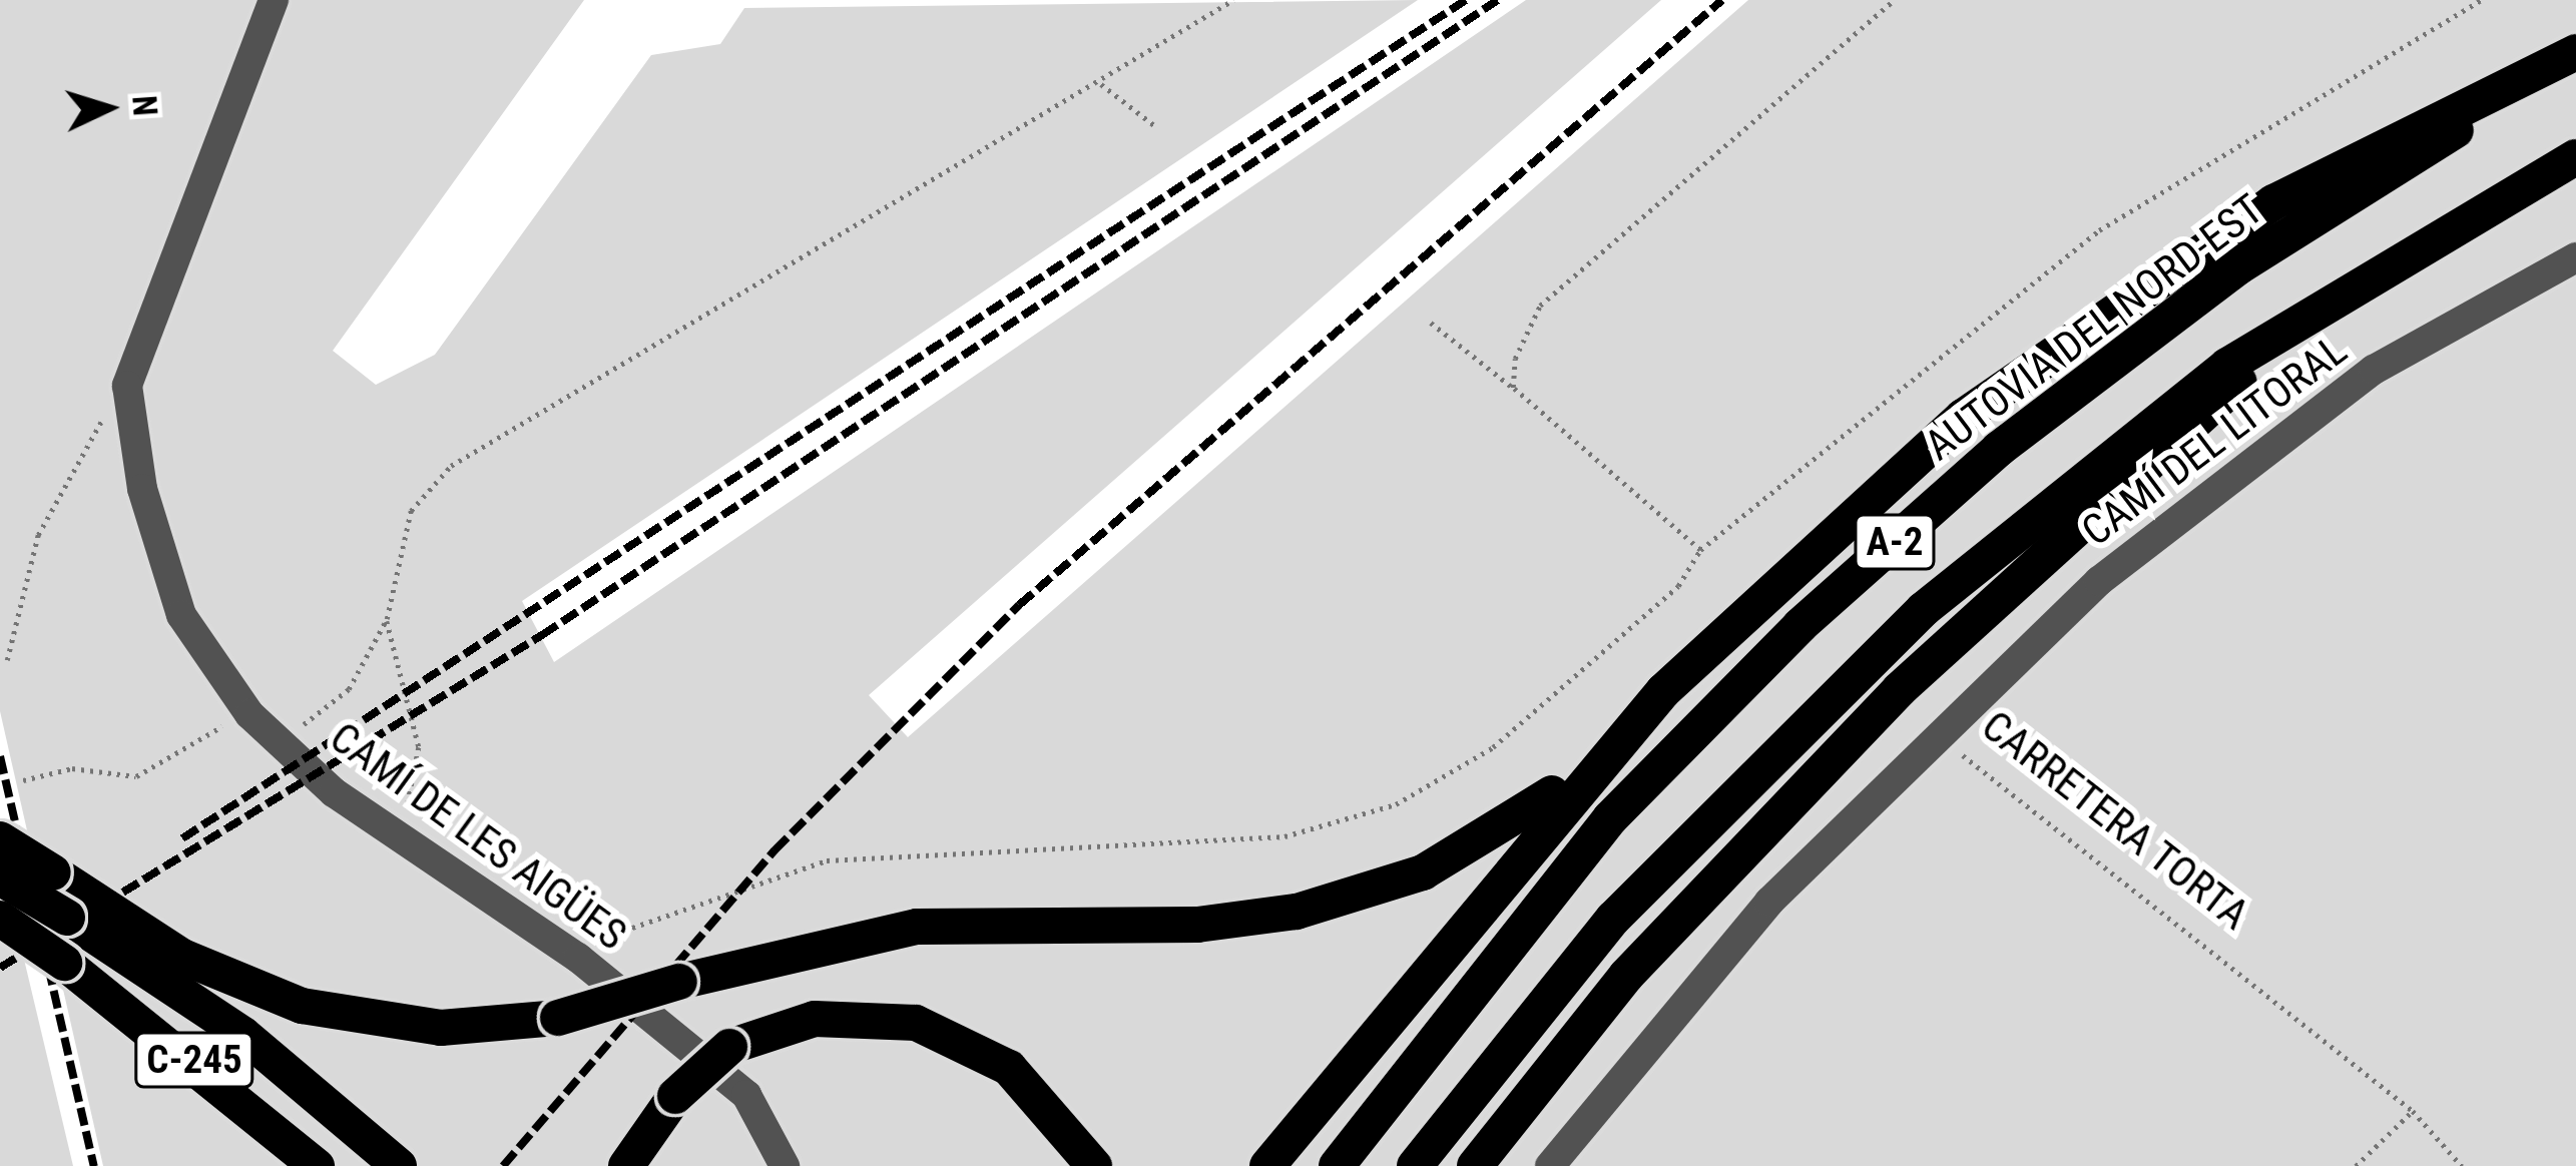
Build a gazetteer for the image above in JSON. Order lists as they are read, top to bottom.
{
  "streets": {
    "highway": ["AUTOVIA DEL NORD-EST", "A-2", "C-245"],
    "street": ["CAMÍ DEL LITORAL", "CARRETERA TORTA", "CAMÍ DE LES AIGÜES"]
  },
  "crossings": [
    ["CAMÍ DEL LITORAL", "CARRETERA TORTA"]
  ],
  "north": "right"
}
